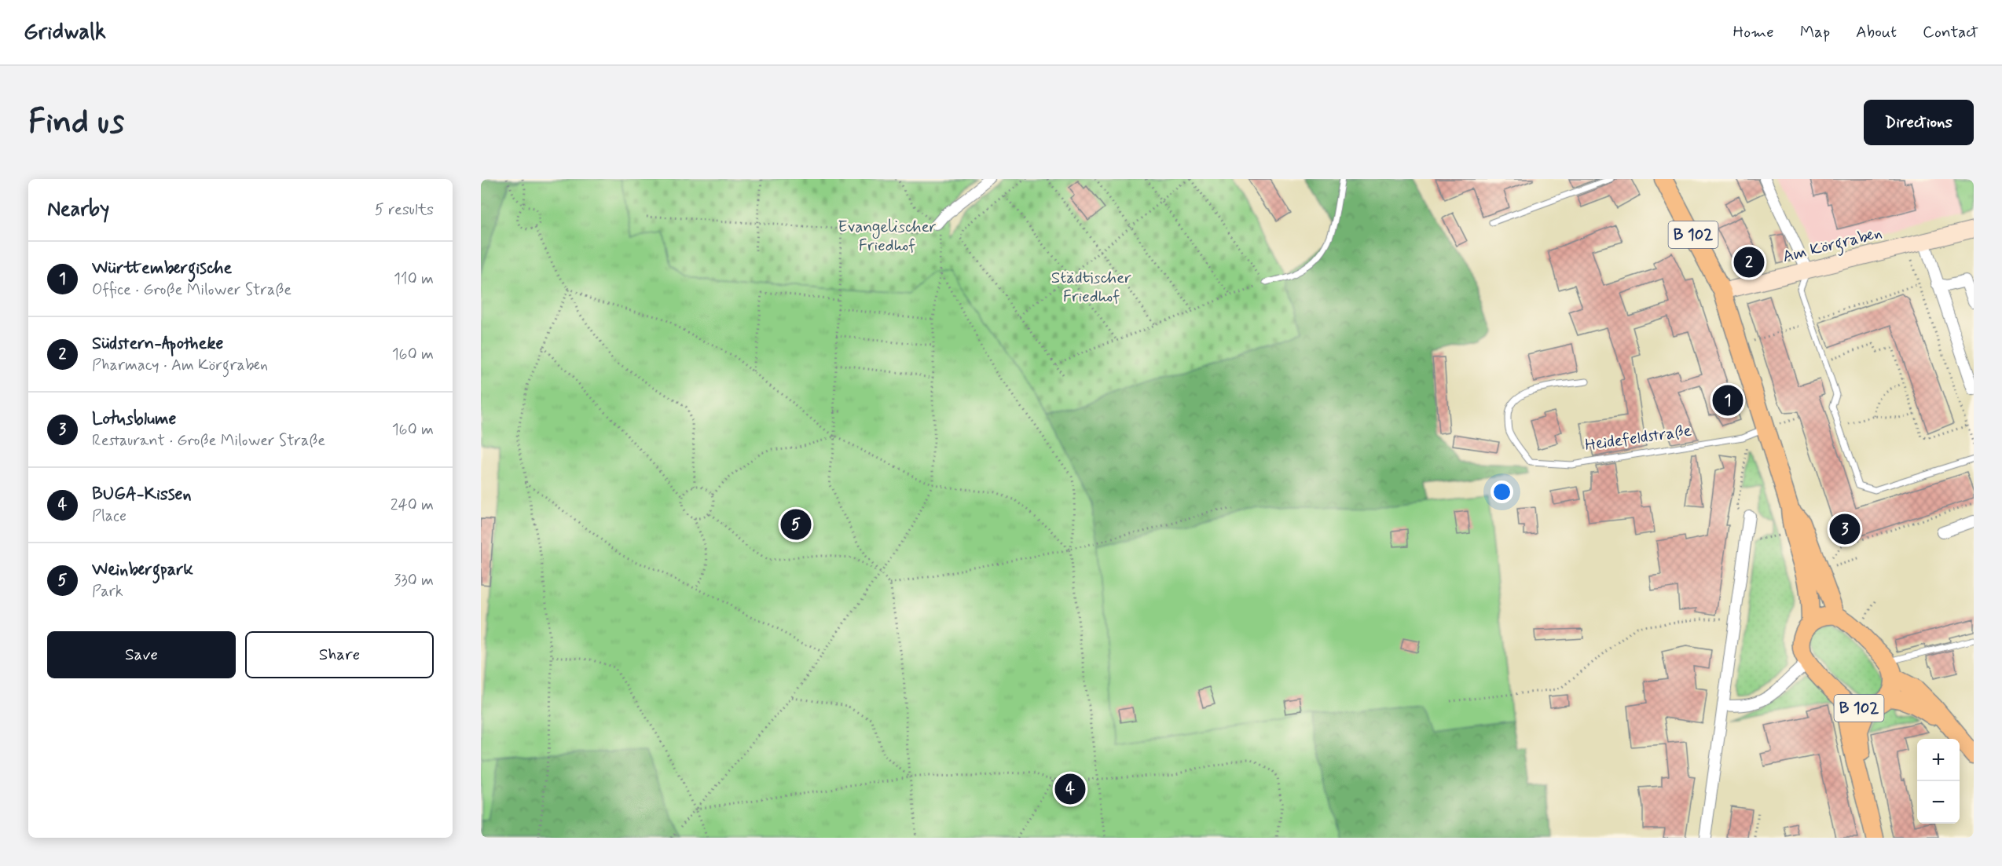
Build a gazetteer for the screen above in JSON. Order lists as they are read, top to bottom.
{
  "streets": {
    "main road": ["B 102"],
    "street": ["Am Körgraben"],
    "lane": ["Heidefeldstraße"]
  },
  "crossings": [
    ["B 102", "Am Körgraben"],
    ["B 102", "Heidefeldstraße"]
  ],
  "parks": ["Evangelischer Friedhof", "Städtischer Friedhof"],
  "page": {
    "header": "Gridwalk",
    "nav": [
      "Home",
      "Map",
      "About",
      "Contact"
    ],
    "buttons": [
      "Directions",
      ["Save", "Share"]
    ],
    "title": "Find us",
    "heading": ["Nearby", "5 results"],
    "list": [
      {
        "mark": "1",
        "name": "Württembergische",
        "note": "Office · Große Milower Straße",
        "value": "110 m"
      },
      {
        "mark": "2",
        "name": "Südstern-Apotheke",
        "note": "Pharmacy · Am Körgraben",
        "value": "160 m"
      },
      {
        "mark": "3",
        "name": "Lotusblume",
        "note": "Restaurant · Große Milower Straße",
        "value": "160 m"
      },
      {
        "mark": "4",
        "name": "BUGA-Kissen",
        "note": "Place",
        "value": "240 m"
      },
      {
        "mark": "5",
        "name": "Weinbergpark",
        "note": "Park",
        "value": "330 m"
      }
    ],
    "pins": [
      "2",
      "1",
      "5",
      "3",
      "4"
    ],
    "map_buttons": ["+", "−"]
  }
}
